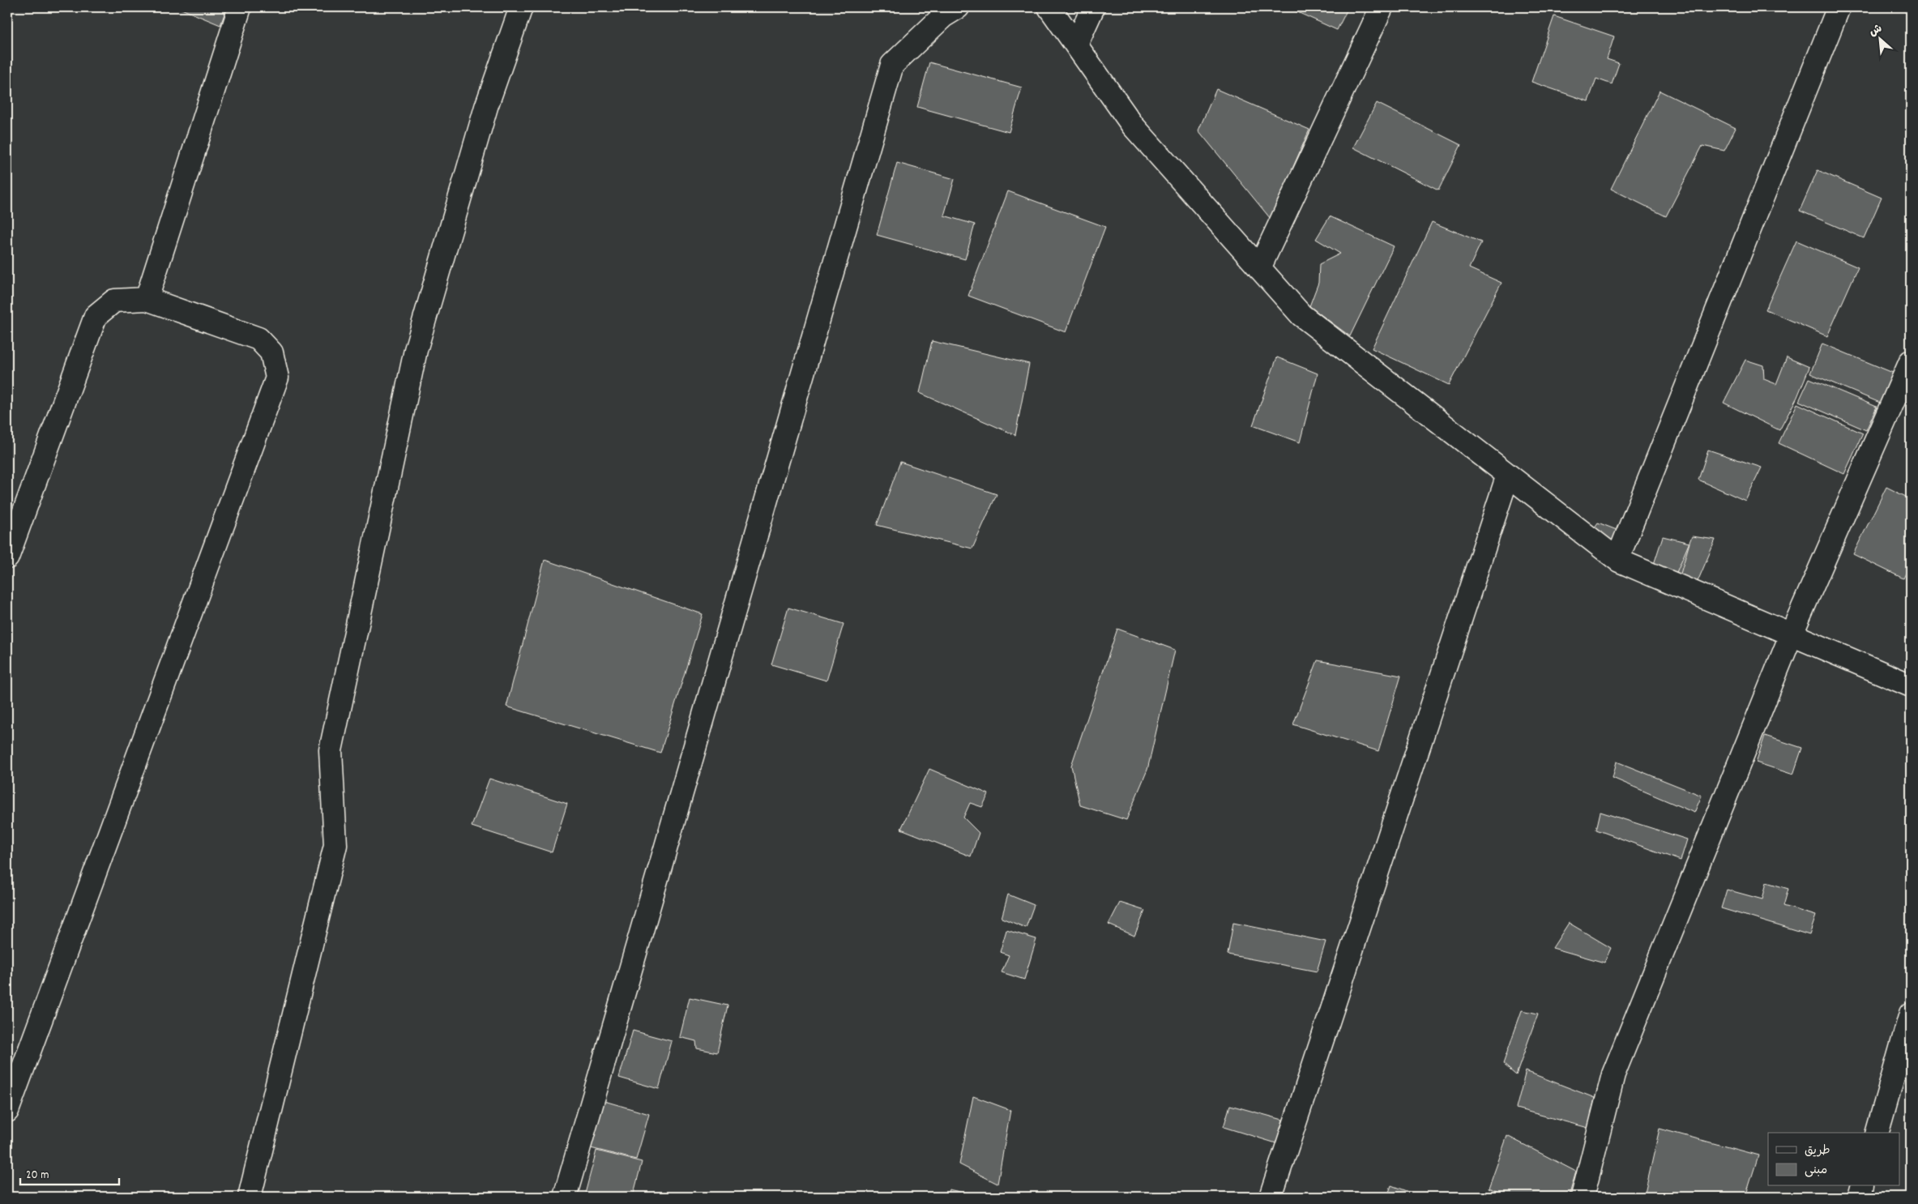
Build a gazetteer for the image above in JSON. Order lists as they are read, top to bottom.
{
  "legend": ["طريق", "مبنى"],
  "scale_bar": "20 m",
  "north": "top left"
}
